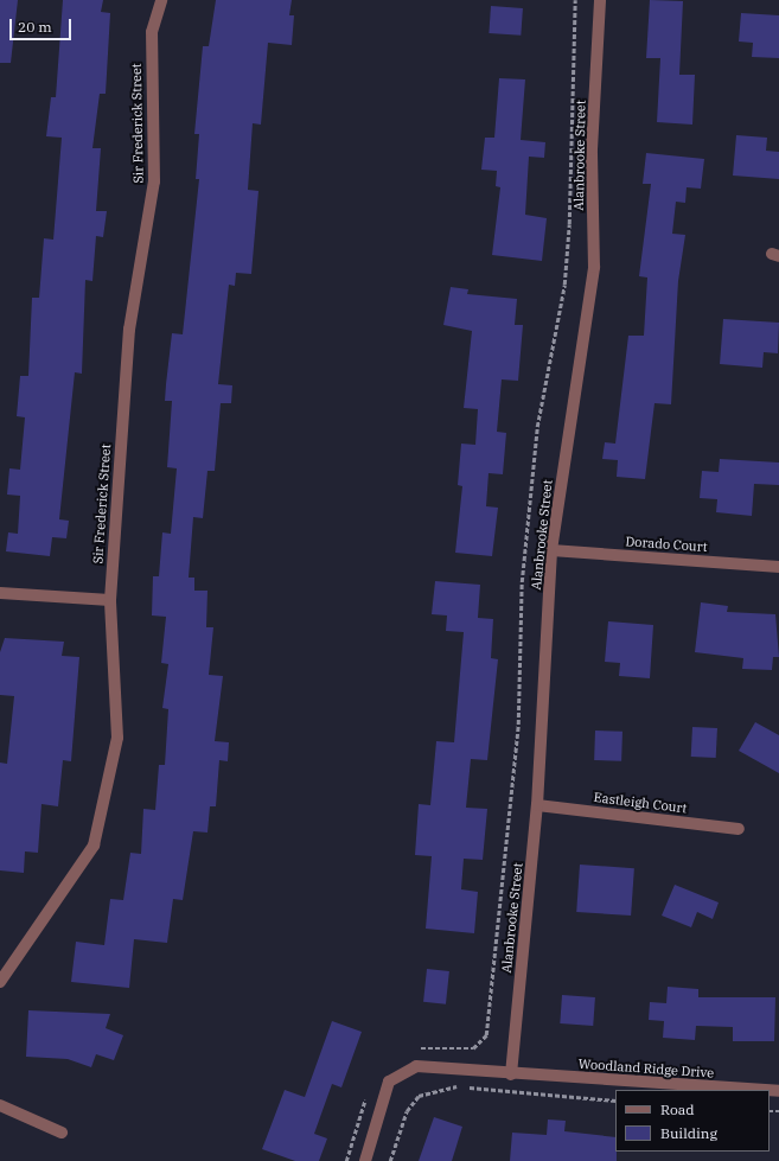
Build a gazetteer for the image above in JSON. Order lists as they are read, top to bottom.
{
  "streets": {
    "street": [
      "Sir Frederick Street",
      "Alanbrooke Street",
      "Dorado Court",
      "Eastleigh Court",
      "Woodland Ridge Drive"
    ]
  },
  "crossings": [
    ["Alanbrooke Street", "Dorado Court"],
    ["Alanbrooke Street", "Eastleigh Court"],
    ["Alanbrooke Street", "Woodland Ridge Drive"]
  ],
  "legend": ["Road", "Building"],
  "scale_bar": "20 m"
}
